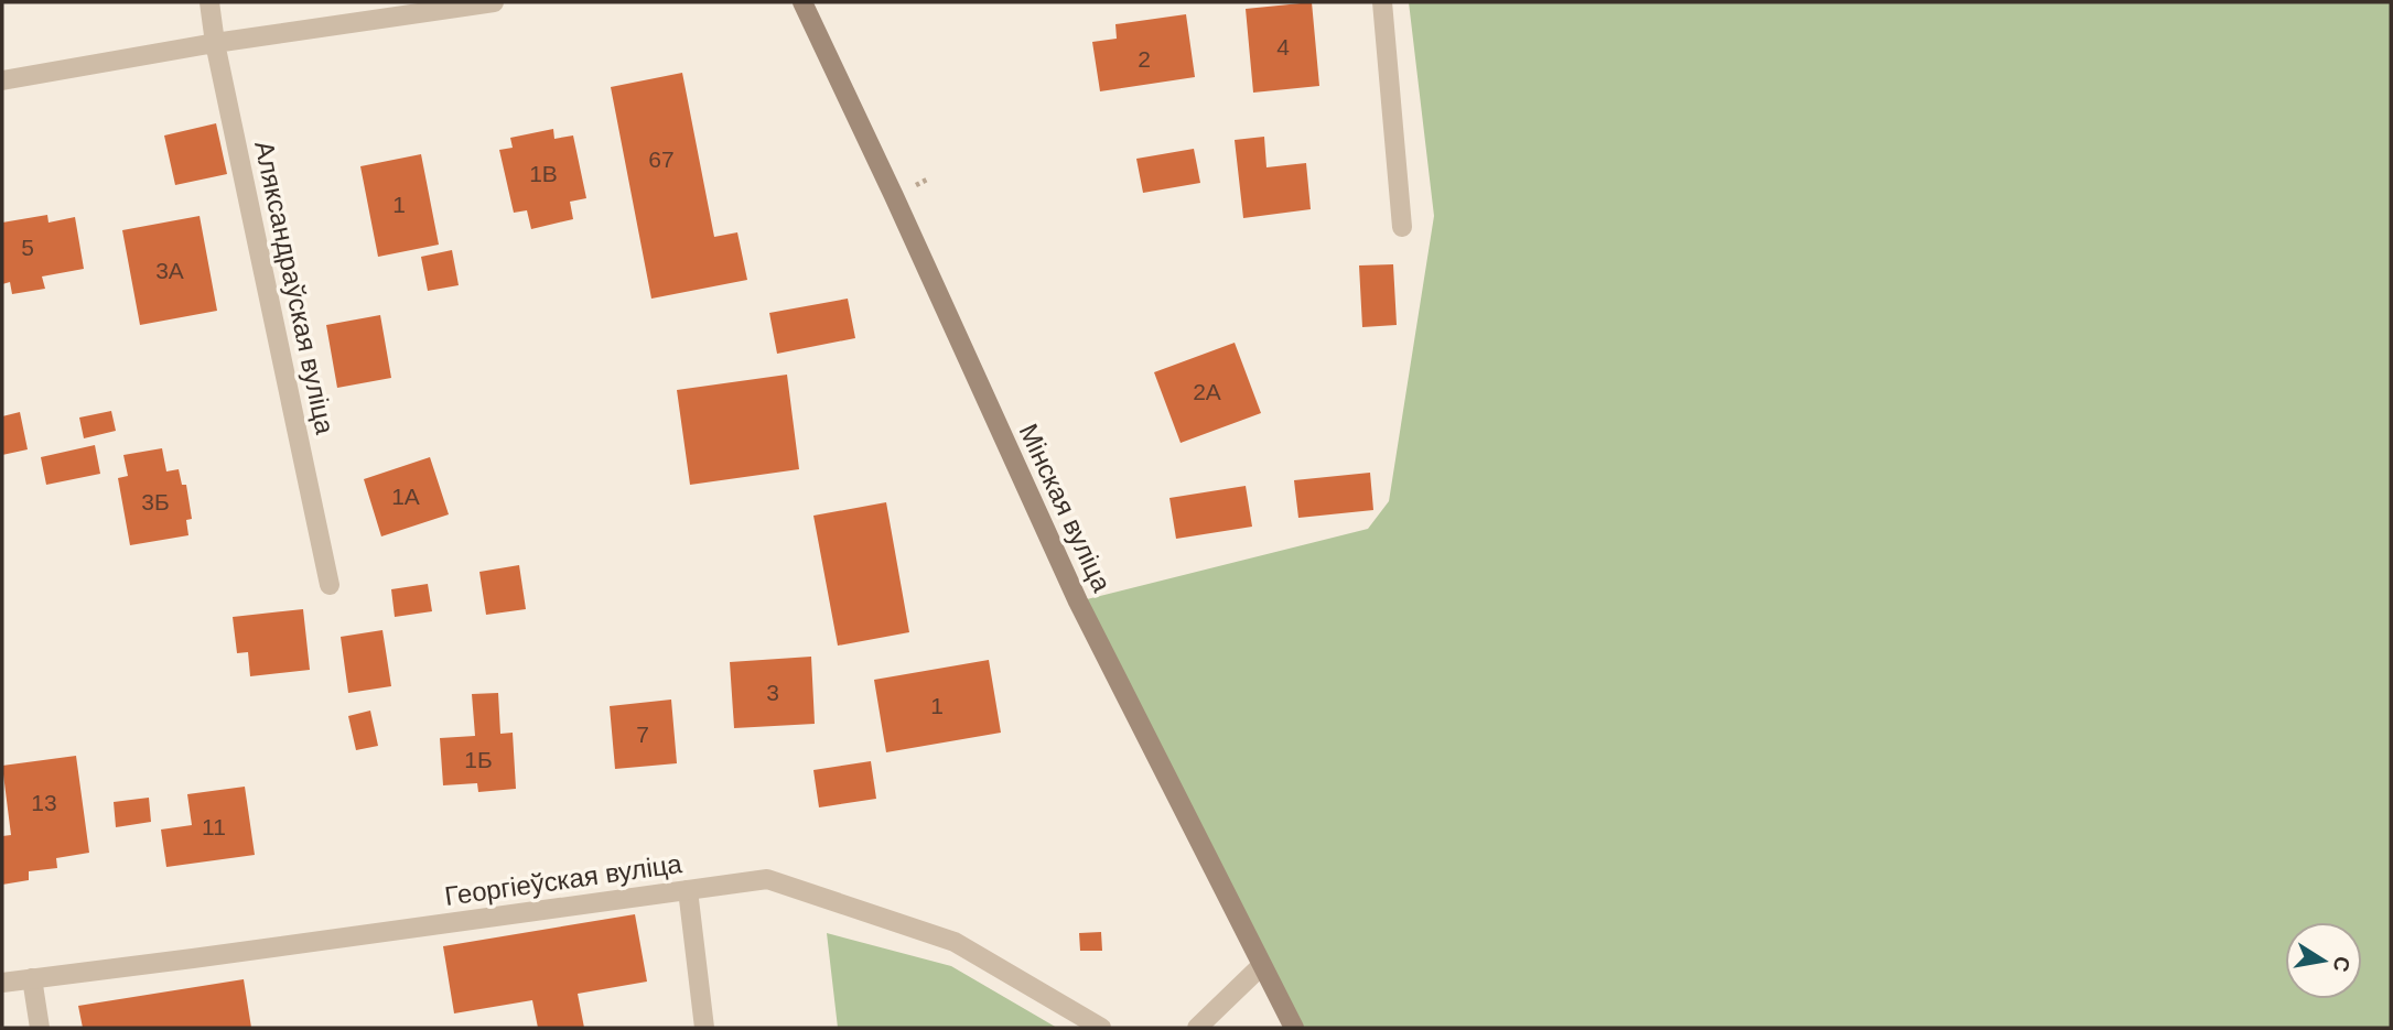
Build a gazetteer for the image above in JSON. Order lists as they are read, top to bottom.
{
  "streets": {
    "main road": ["Мінская вуліца"],
    "street": ["Аляксандраўская вуліца", "Георгіеўская вуліца"]
  },
  "house_numbers": [
    "4",
    "2",
    "67",
    "1В",
    "1",
    "5",
    "3А",
    "2А",
    "1А",
    "3Б",
    "3",
    "1",
    "7",
    "1Б",
    "13",
    "11"
  ],
  "north": "right"
}
